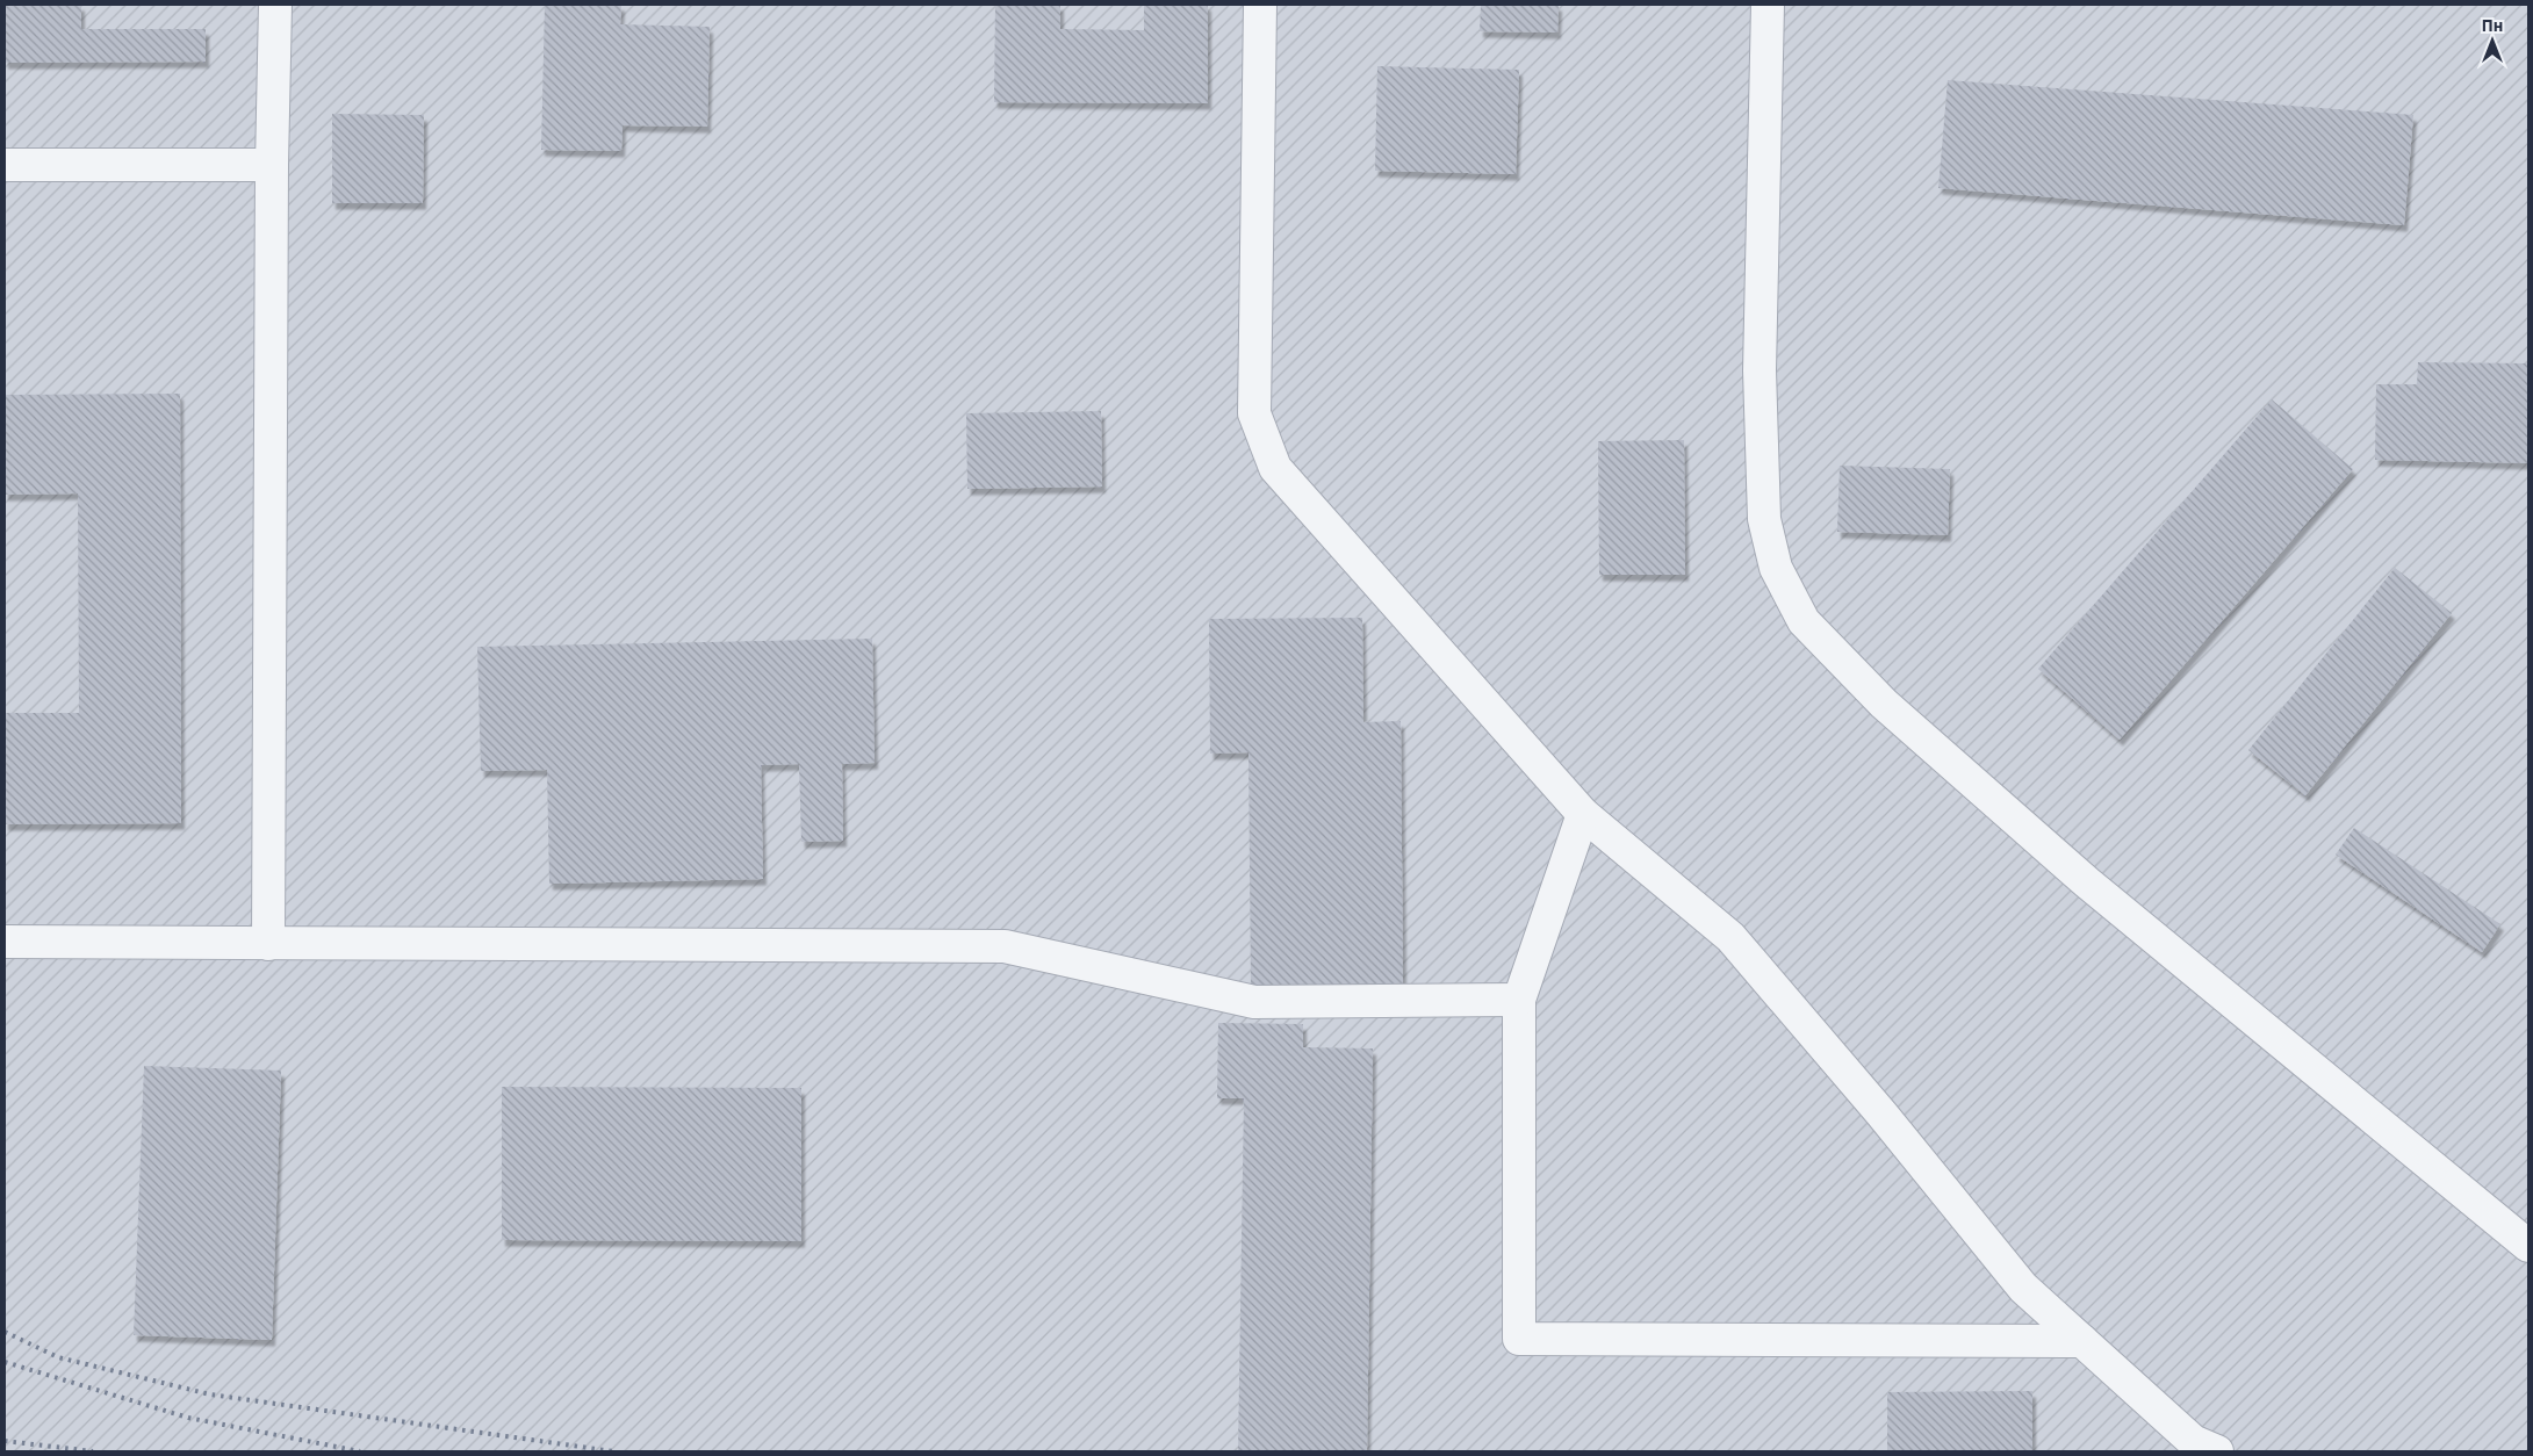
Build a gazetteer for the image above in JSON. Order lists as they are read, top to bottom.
{
  "north": "top"
}
